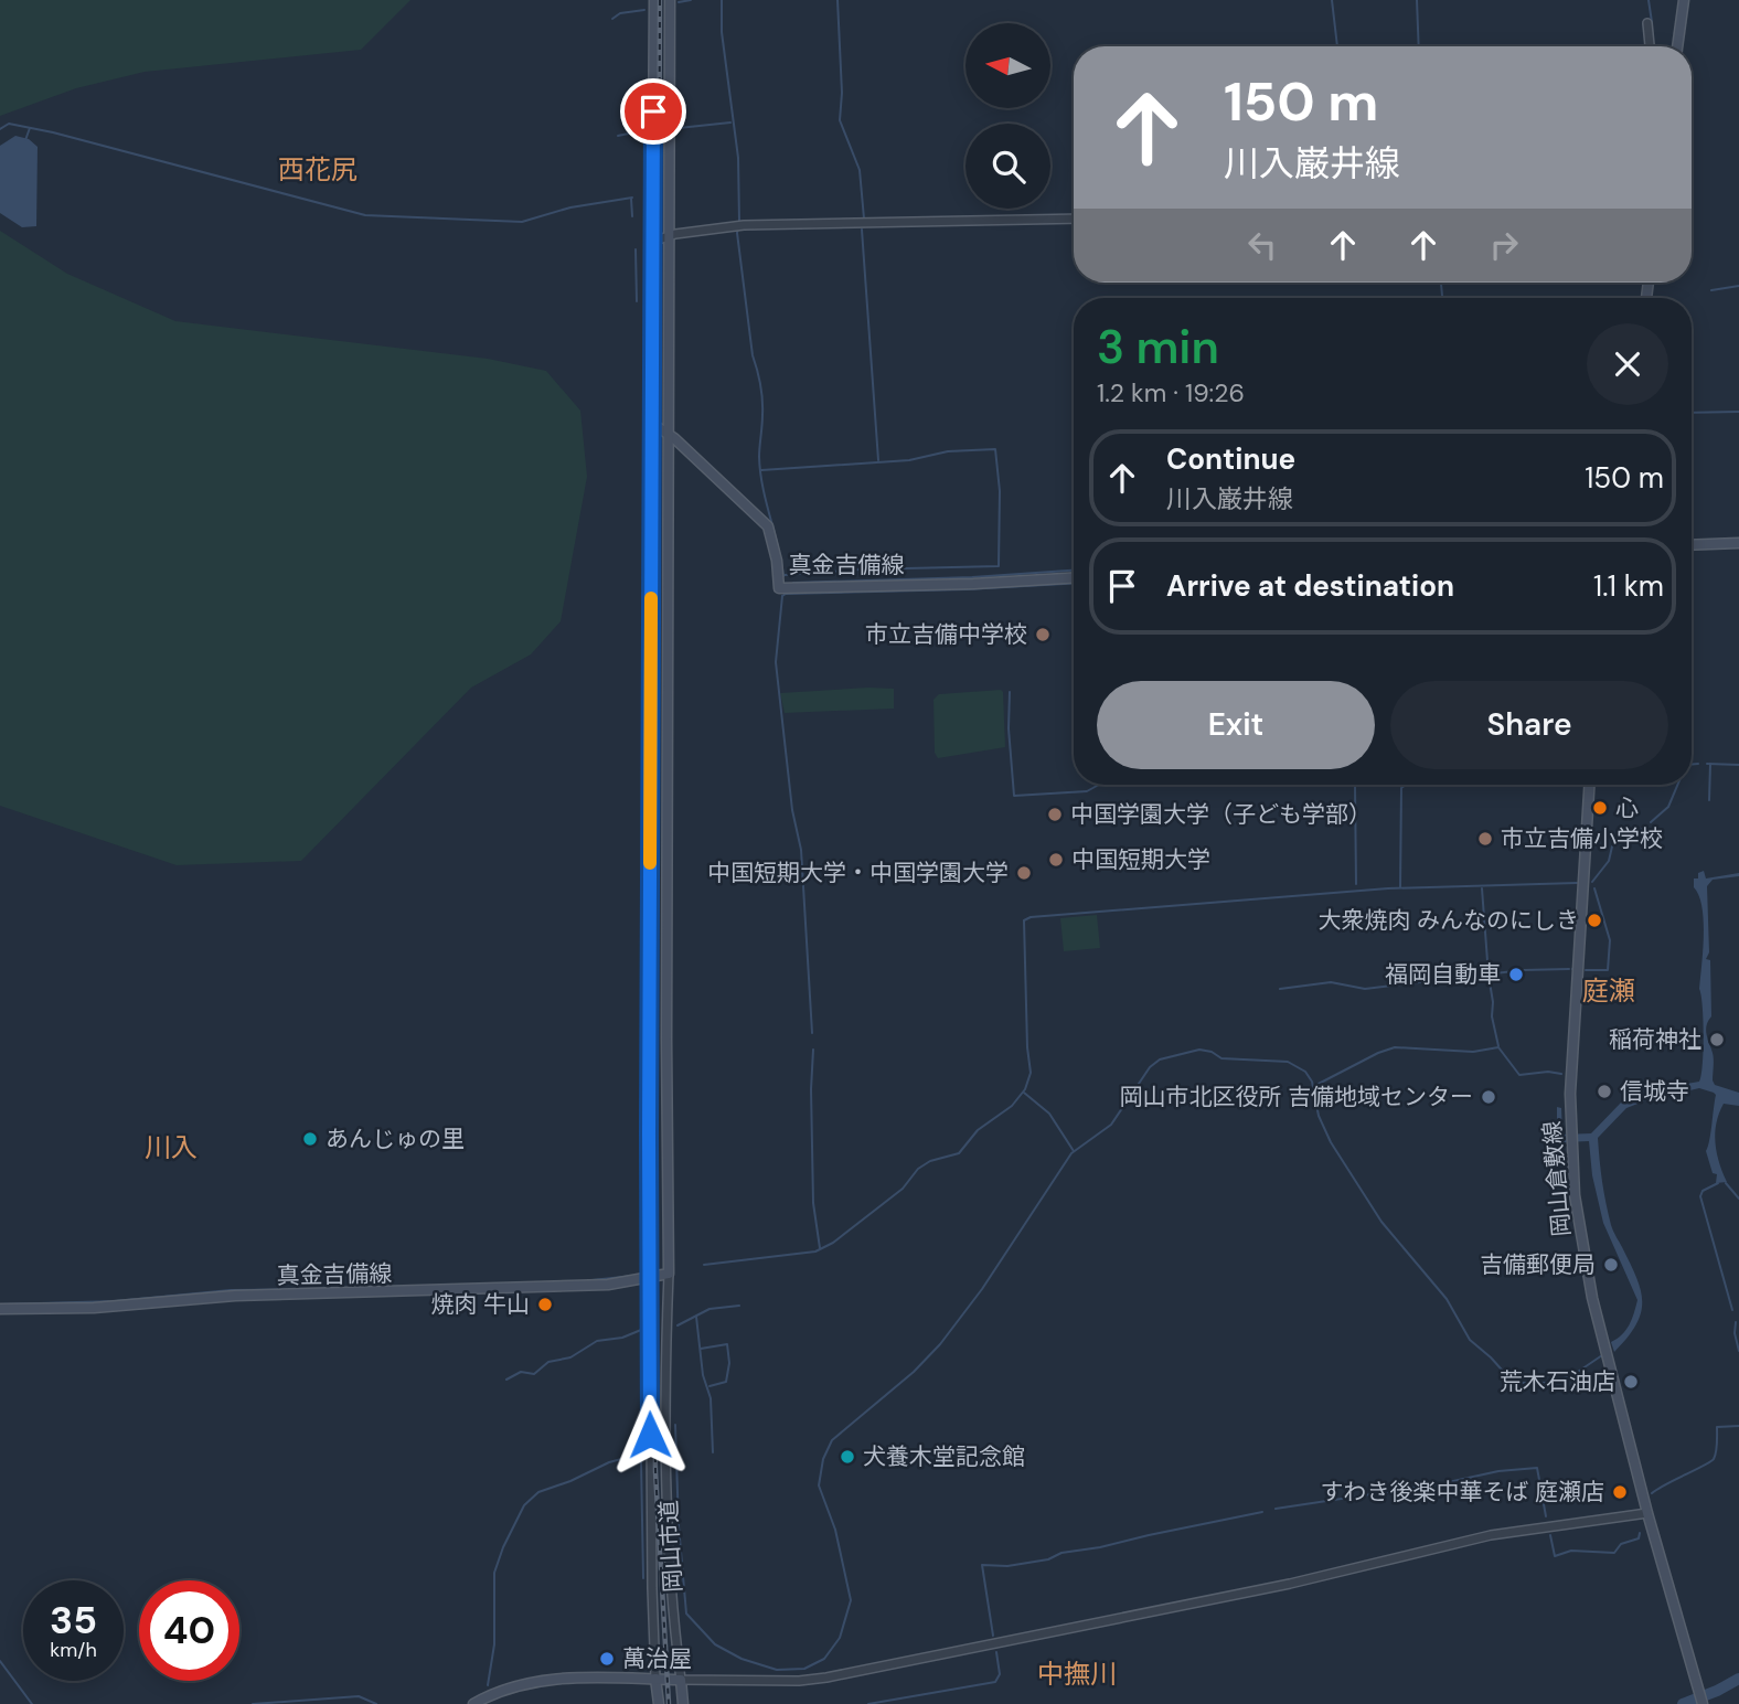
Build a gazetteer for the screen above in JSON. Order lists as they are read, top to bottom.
{
  "streets": {
    "main road": ["真金吉備線", "岡山倉敷線"],
    "street": ["岡山市道"]
  },
  "crossings": [
    ["真金吉備線", "岡山市道"]
  ],
  "districts": [
    "西花尻",
    "庭瀬",
    "川入",
    "中撫川"
  ],
  "places": [
    "市立吉備中学校",
    "心",
    "中国学園大学（子ども学部）",
    "市立吉備小学校",
    "中国短期大学",
    "中国短期大学・中国学園大学",
    "大衆焼肉 みんなのにしき",
    "福岡自動車",
    "稲荷神社",
    "信城寺",
    "岡山市北区役所 吉備地域センター",
    "あんじゅの里",
    "吉備郵便局",
    "焼肉 牛山",
    "荒木石油店",
    "犬養木堂記念館",
    "すわき後楽中華そば 庭瀬店",
    "萬治屋"
  ],
  "north": "left",
  "page": {
    "turn": ["150 m", "川入巌井線"],
    "heading": ["3 min", "1.2 km · 19:26"],
    "list": [
      {
        "name": "Continue",
        "note": "川入巌井線",
        "value": "150 m"
      },
      {
        "name": "Arrive at destination",
        "value": "1.1 km"
      }
    ],
    "buttons": ["Exit", "Share"],
    "speed": "35 km/h",
    "limit": "40"
  }
}
